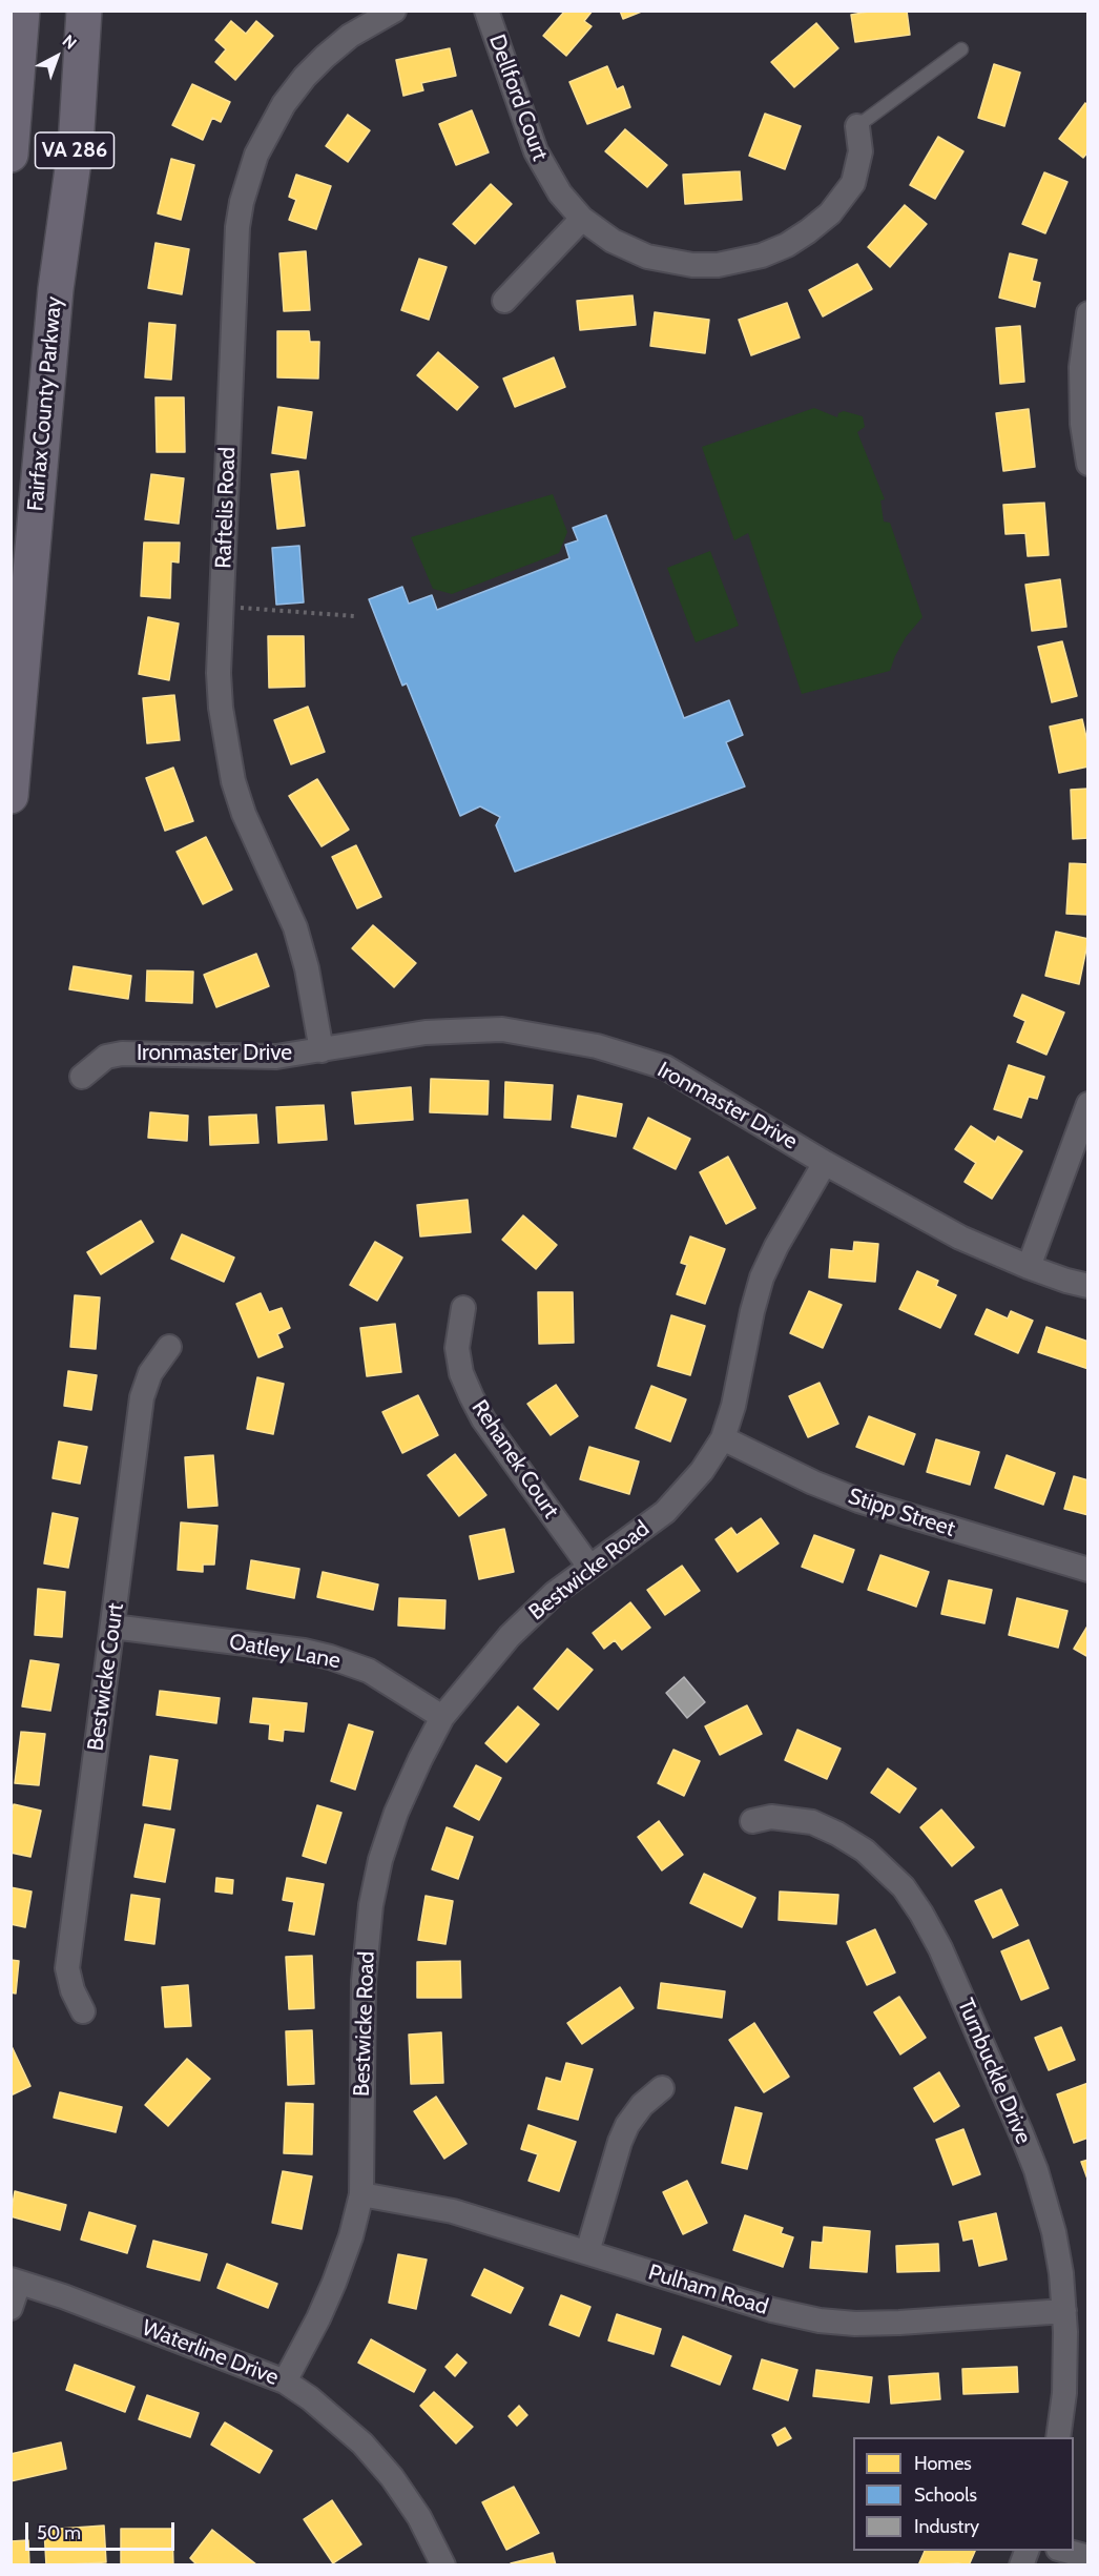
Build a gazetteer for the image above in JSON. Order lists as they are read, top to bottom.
{
  "streets": {
    "highway": ["VA 286", "Fairfax County Parkway"],
    "street": [
      "Dellford Court",
      "Raftelis Road",
      "Ironmaster Drive",
      "Rehanek Court",
      "Stipp Street",
      "Bestwicke Road",
      "Oatley Lane",
      "Bestwicke Court",
      "Turnbuckle Drive",
      "Pulham Road",
      "Waterline Drive"
    ]
  },
  "crossings": [
    ["Raftelis Road", "Ironmaster Drive"],
    ["Ironmaster Drive", "Bestwicke Road"],
    ["Rehanek Court", "Bestwicke Road"],
    ["Stipp Street", "Bestwicke Road"],
    ["Bestwicke Road", "Oatley Lane"],
    ["Bestwicke Road", "Pulham Road"],
    ["Bestwicke Road", "Waterline Drive"],
    ["Oatley Lane", "Bestwicke Court"],
    ["Turnbuckle Drive", "Pulham Road"]
  ],
  "legend": ["Homes", "Schools", "Industry"],
  "scale_bar": "50 m",
  "north": "top right"
}
